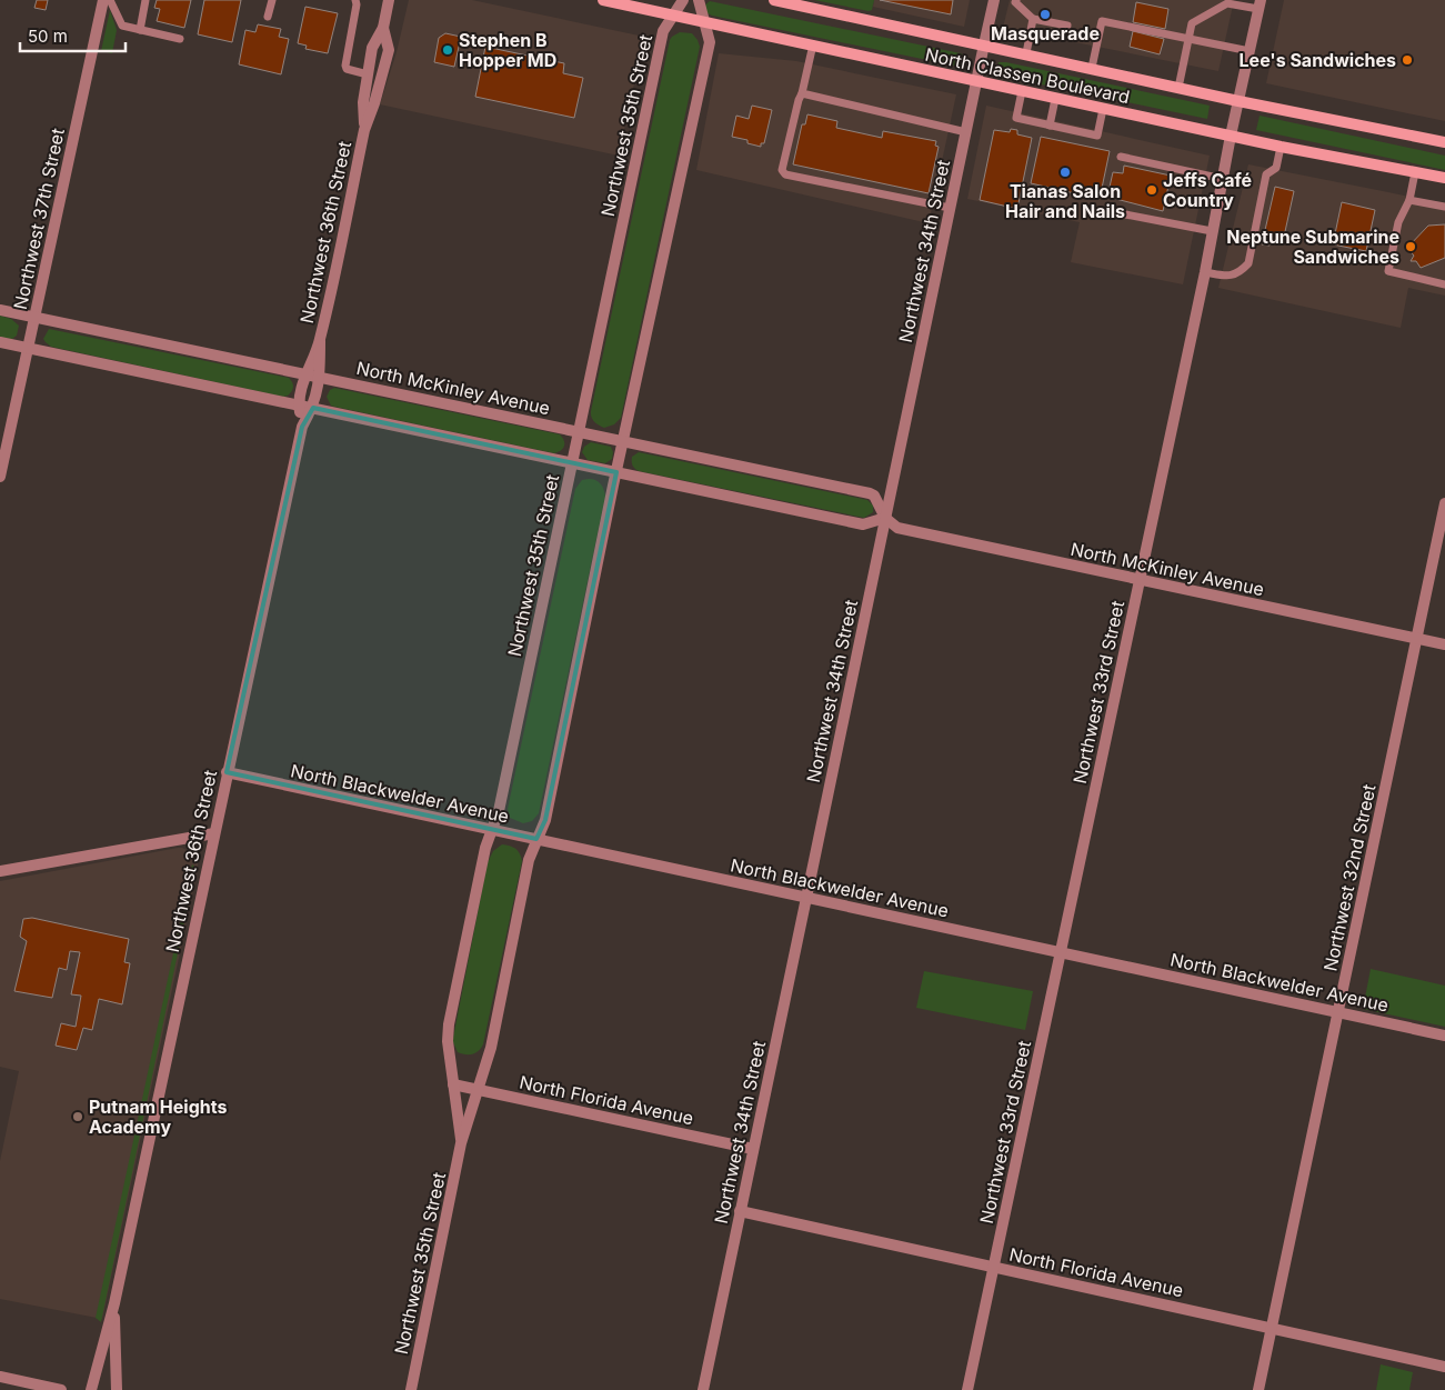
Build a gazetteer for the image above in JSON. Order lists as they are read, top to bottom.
{
  "streets": {
    "main road": ["North Classen Boulevard"],
    "street": [
      "Northwest 35th Street",
      "Northwest 37th Street",
      "Northwest 36th Street",
      "Northwest 34th Street",
      "North McKinley Avenue",
      "Northwest 33rd Street",
      "North Blackwelder Avenue",
      "Northwest 32nd Street",
      "North Florida Avenue"
    ]
  },
  "crossings": [
    ["North Classen Boulevard", "Northwest 35th Street"],
    ["North Classen Boulevard", "Northwest 34th Street"],
    ["North Classen Boulevard", "Northwest 33rd Street"],
    ["Northwest 35th Street", "North McKinley Avenue"],
    ["Northwest 35th Street", "North Blackwelder Avenue"],
    ["Northwest 35th Street", "North Florida Avenue"],
    ["Northwest 37th Street", "North McKinley Avenue"],
    ["Northwest 36th Street", "North McKinley Avenue"],
    ["Northwest 36th Street", "North Blackwelder Avenue"],
    ["Northwest 34th Street", "North McKinley Avenue"],
    ["Northwest 34th Street", "North Blackwelder Avenue"],
    ["Northwest 34th Street", "North Florida Avenue"],
    ["North McKinley Avenue", "Northwest 33rd Street"],
    ["North McKinley Avenue", "Northwest 32nd Street"],
    ["Northwest 33rd Street", "North Blackwelder Avenue"],
    ["Northwest 33rd Street", "North Florida Avenue"],
    ["North Blackwelder Avenue", "Northwest 32nd Street"],
    ["Northwest 32nd Street", "North Florida Avenue"]
  ],
  "places": [
    "Masquerade",
    "Stephen B Hopper MD",
    "Lee's Sandwiches",
    "Tianas Salon Hair and Nails",
    "Jeffs Café Country",
    "Neptune Submarine Sandwiches",
    "Putnam Heights Academy"
  ],
  "scale_bar": "50 m"
}
